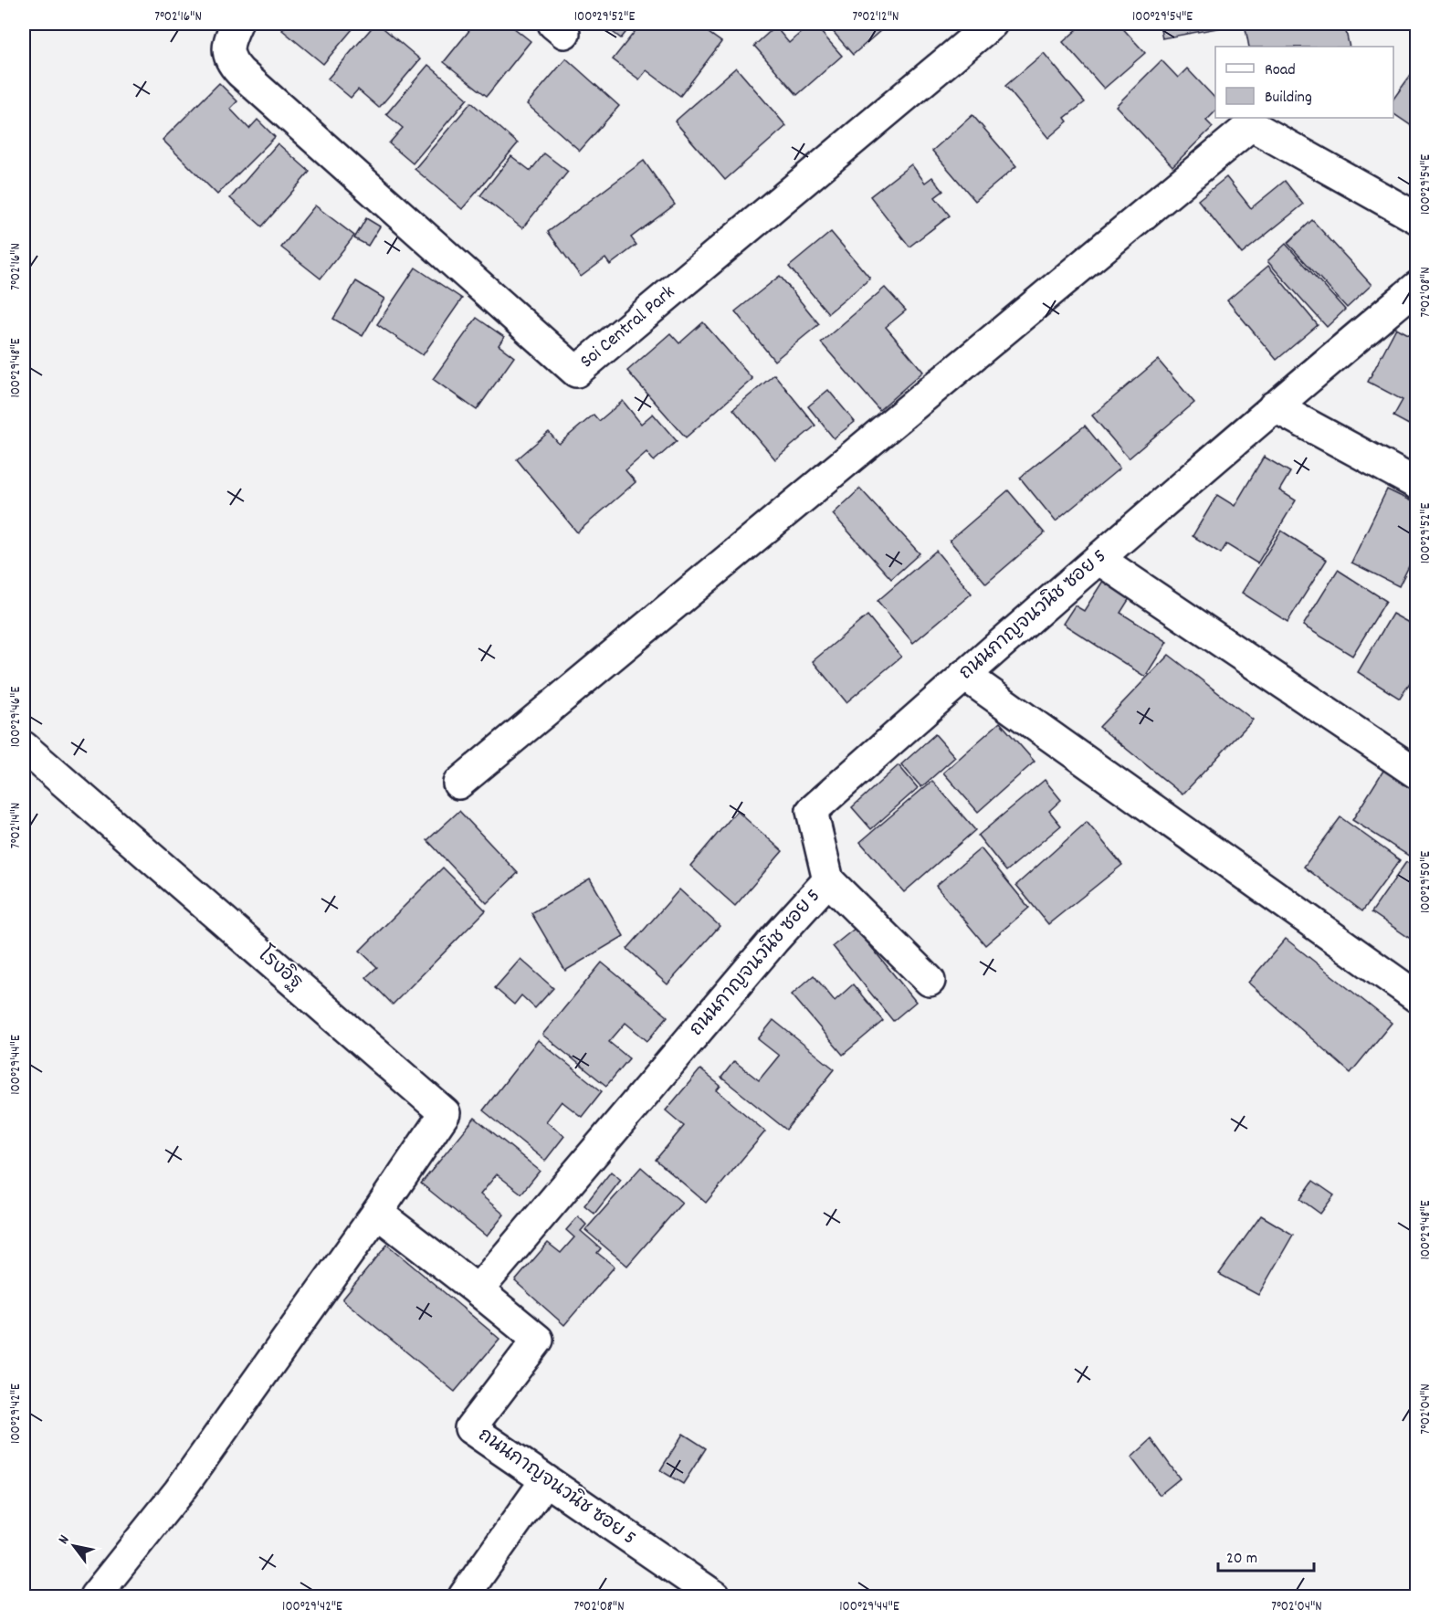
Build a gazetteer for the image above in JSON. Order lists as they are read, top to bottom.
{
  "streets": {
    "street": ["Soi Central Park", "ถนนกาญจนวนิช ซอย 5", "โรงอิฐ"]
  },
  "legend": ["Road", "Building"],
  "scale_bar": "20 m",
  "north": "top left",
  "coordinates": [
    "7°02'16\"N",
    "100°29'52\"E",
    "7°02'12\"N",
    "100°29'54\"E",
    "7°02'08\"N",
    "100°29'48\"E",
    "100°29'46\"E",
    "7°02'14\"N",
    "100°29'50\"E",
    "100°29'44\"E",
    "7°02'04\"N",
    "100°29'42\"E"
  ]
}
